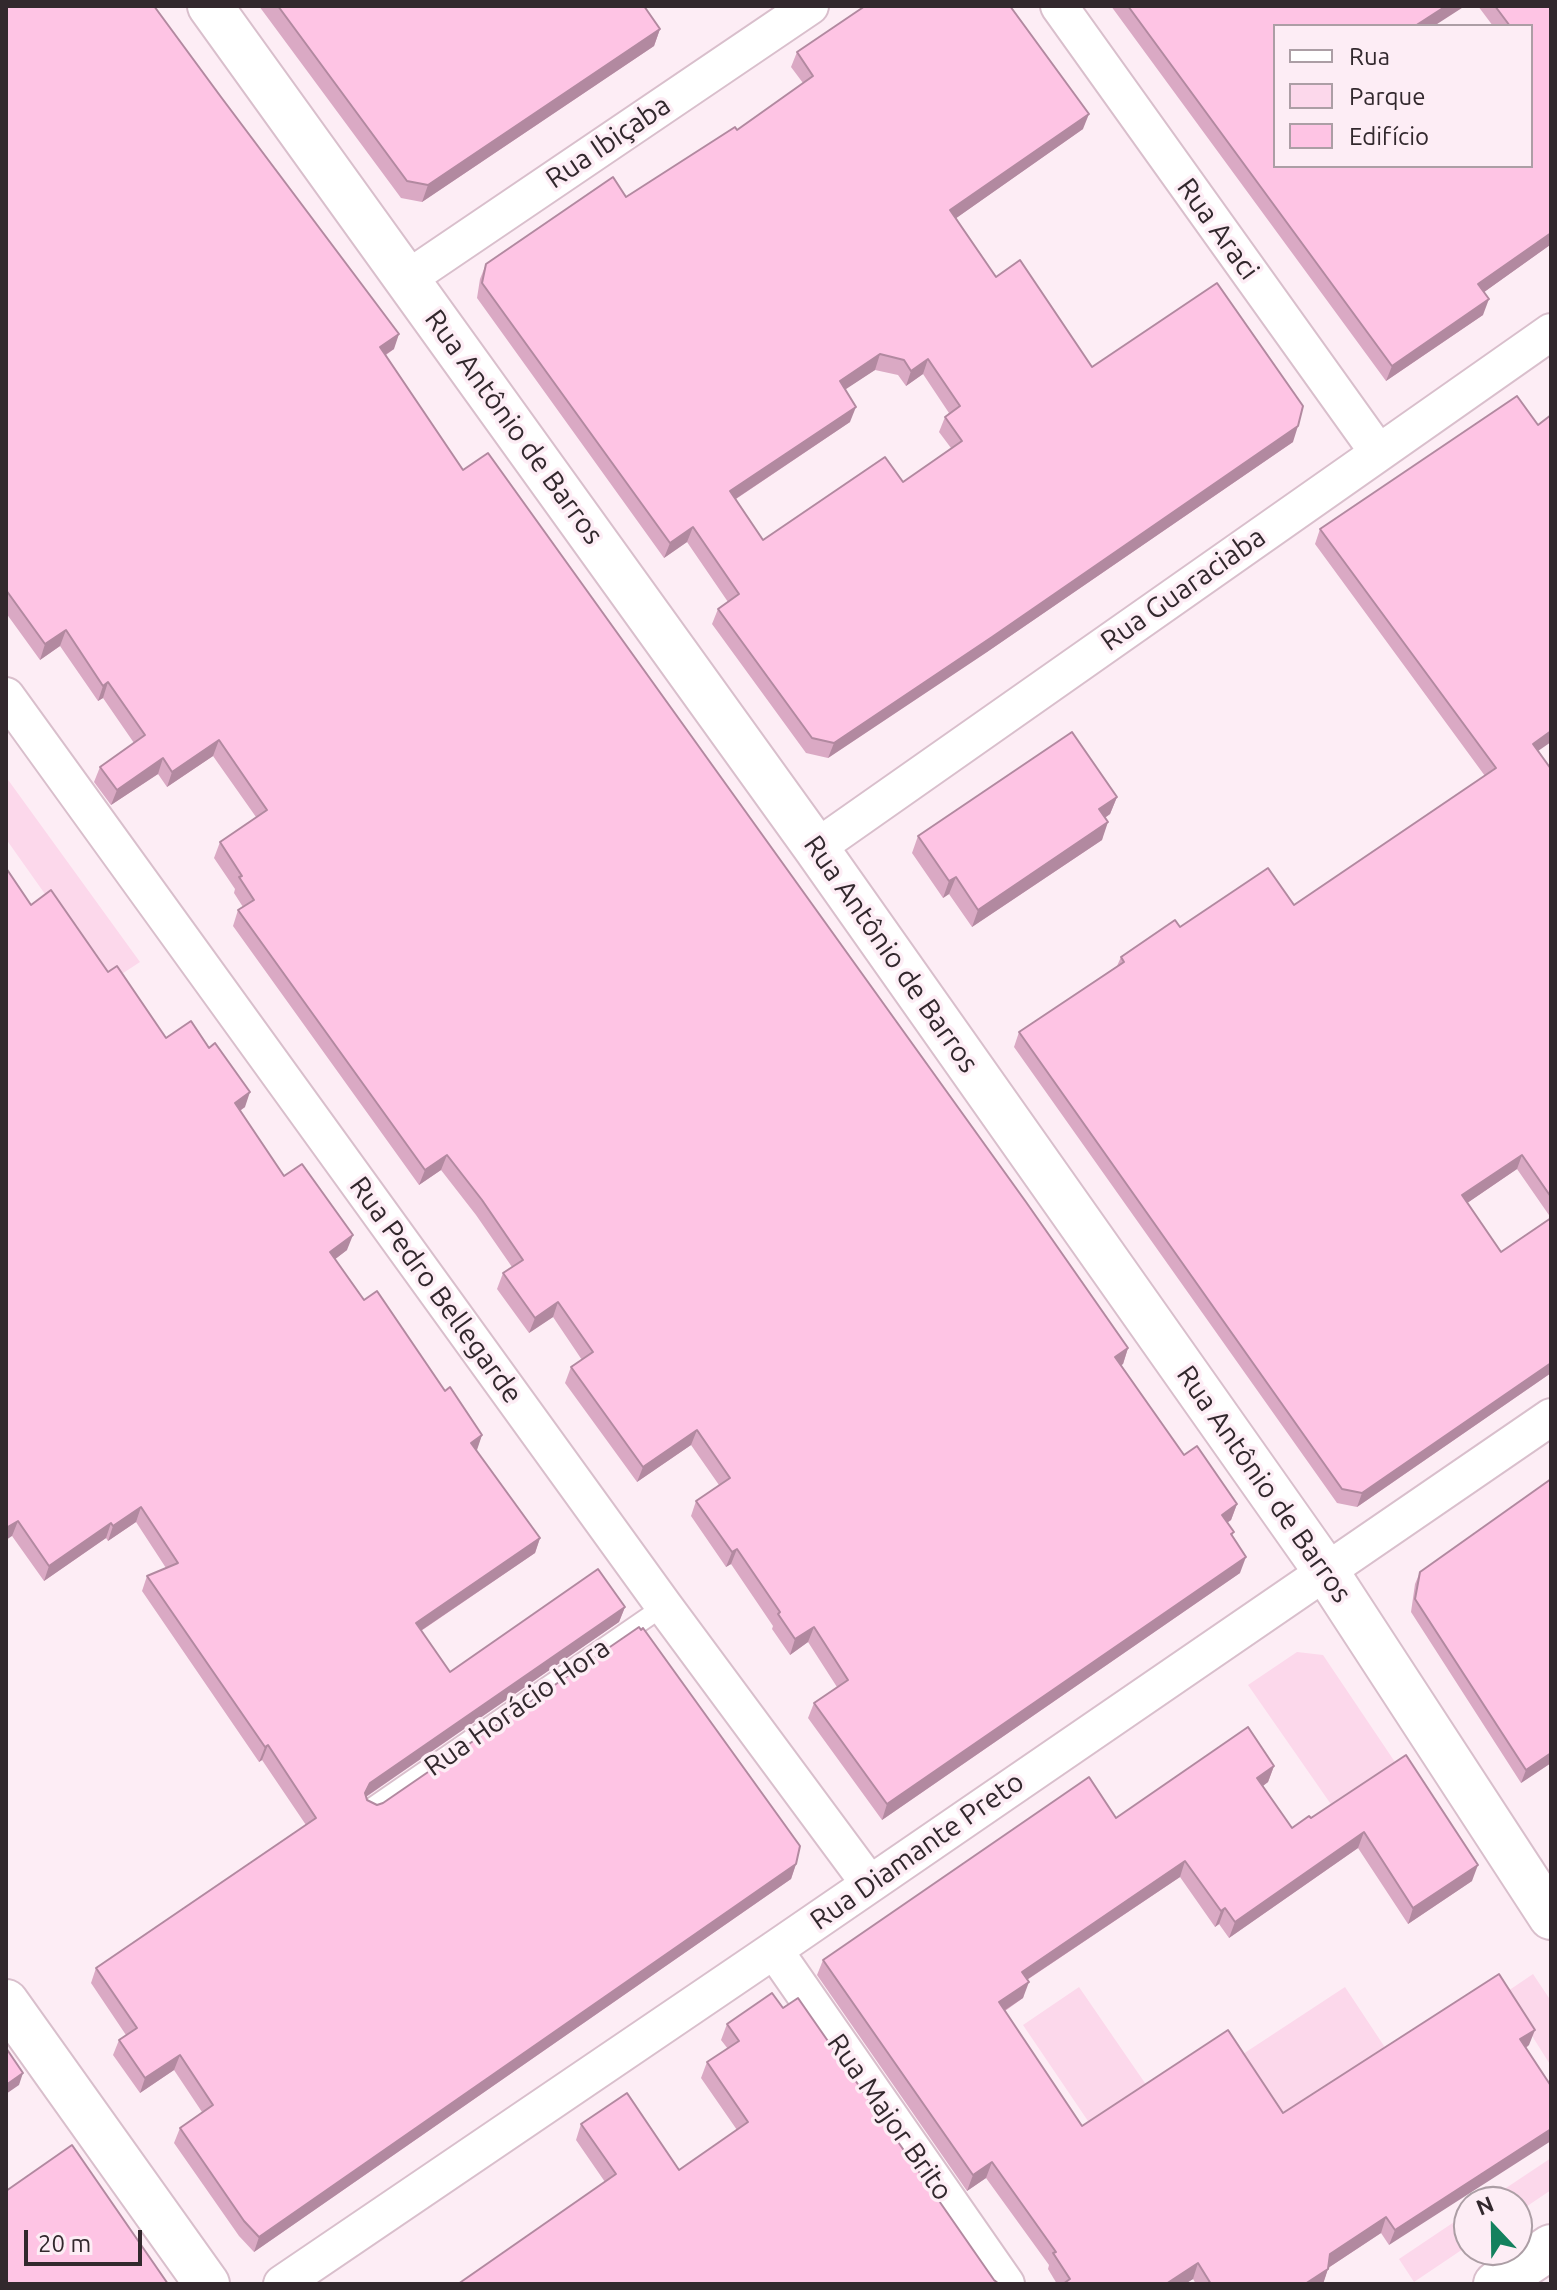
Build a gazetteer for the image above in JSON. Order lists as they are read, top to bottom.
{
  "streets": {
    "main road": ["Rua Antônio de Barros"],
    "street": [
      "Rua Ibiçaba",
      "Rua Araci",
      "Rua Guaraciaba",
      "Rua Pedro Bellegarde",
      "Rua Diamante Preto",
      "Rua Major Brito"
    ],
    "lane": ["Rua Horácio Hora"]
  },
  "crossings": [
    ["Rua Ibiçaba", "Rua Antônio de Barros"],
    ["Rua Araci", "Rua Guaraciaba"],
    ["Rua Antônio de Barros", "Rua Guaraciaba"],
    ["Rua Antônio de Barros", "Rua Diamante Preto"],
    ["Rua Pedro Bellegarde", "Rua Horácio Hora"],
    ["Rua Pedro Bellegarde", "Rua Diamante Preto"],
    ["Rua Diamante Preto", "Rua Major Brito"]
  ],
  "legend": ["Rua", "Parque", "Edifício"],
  "scale_bar": "20 m",
  "north": "top"
}
